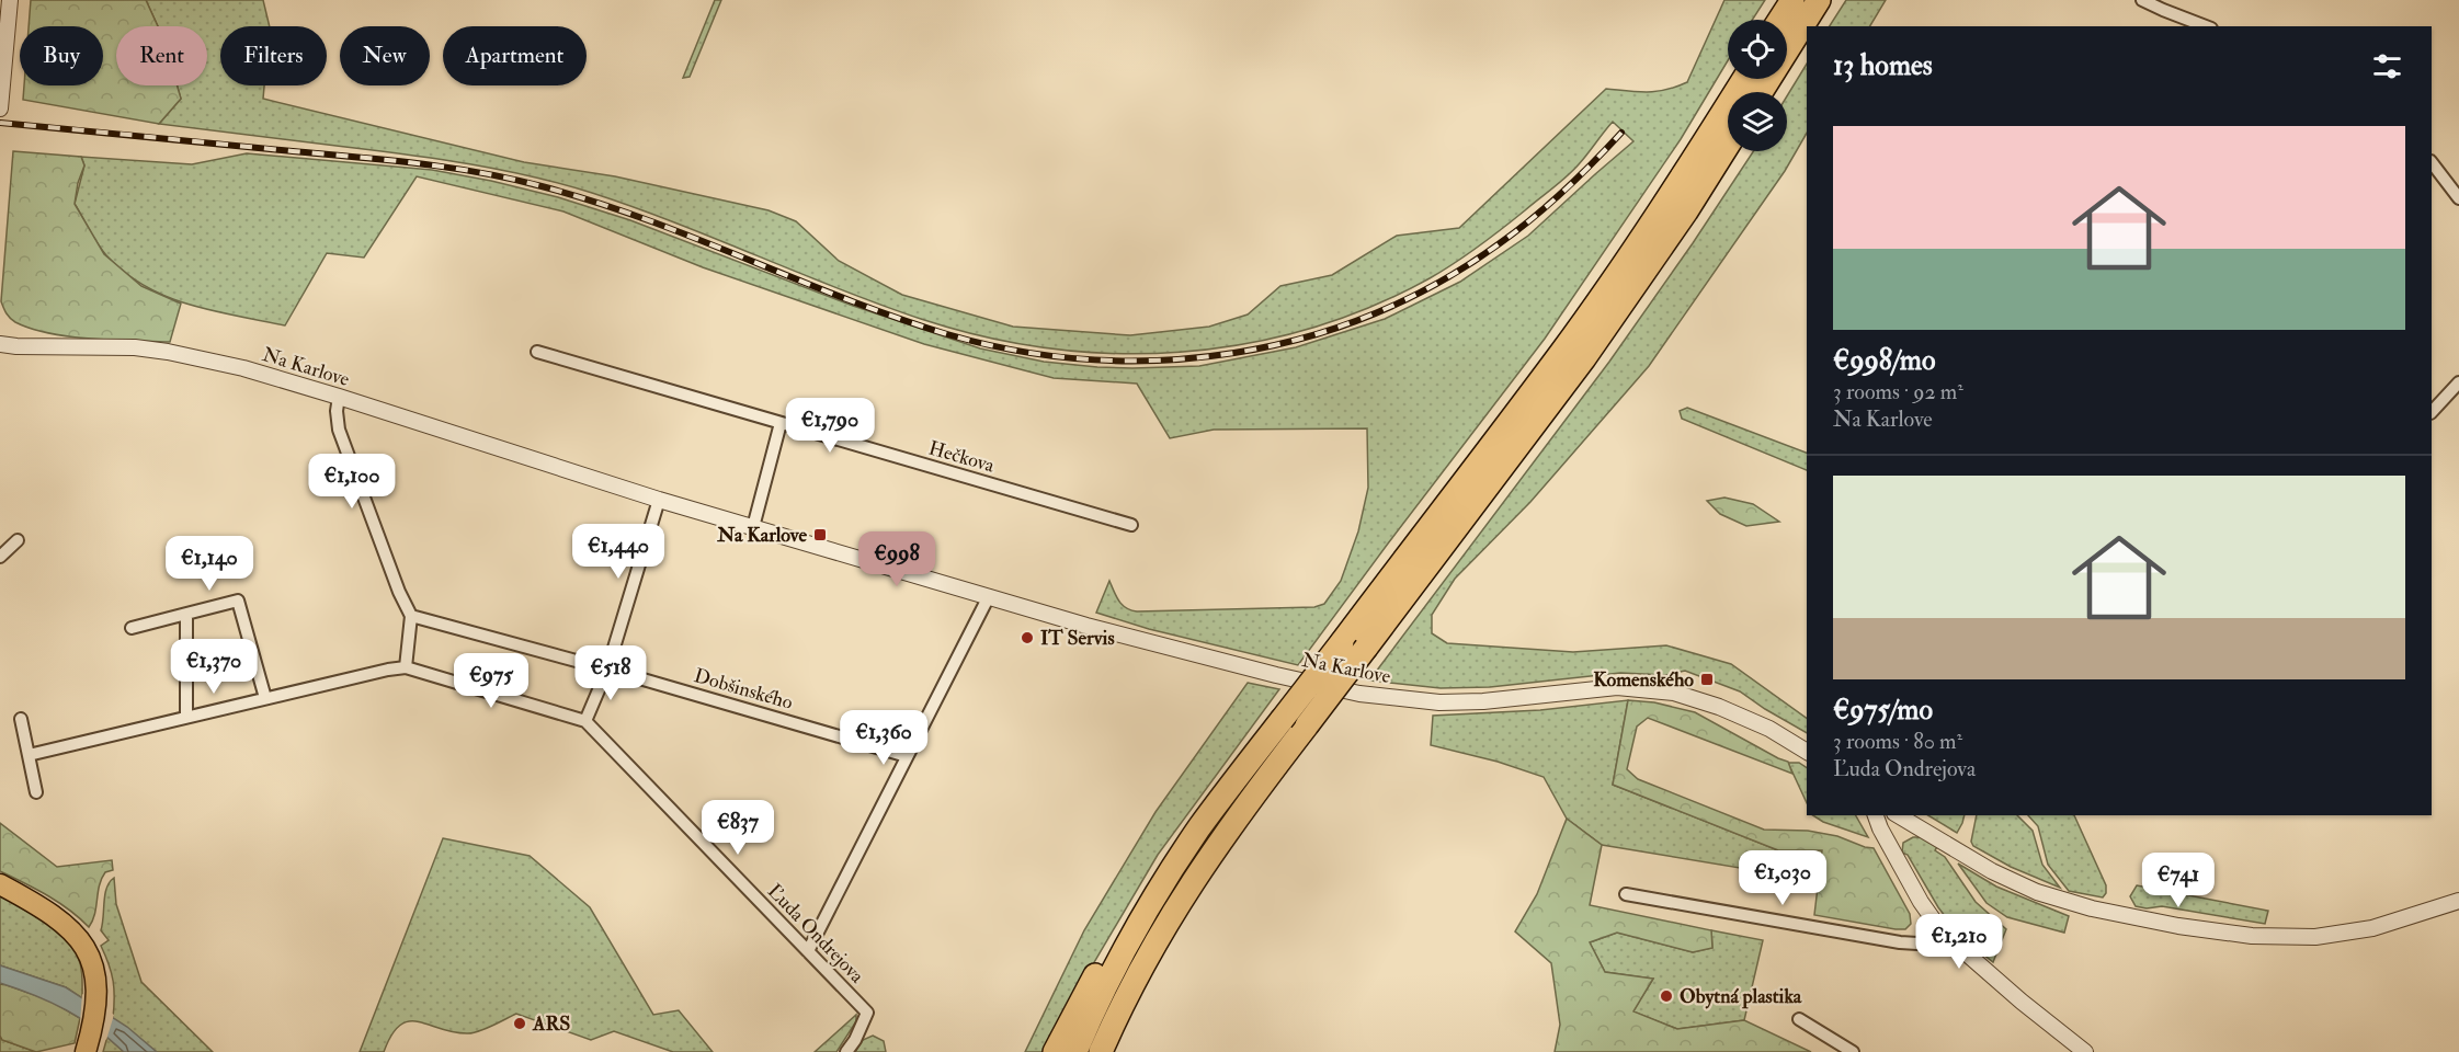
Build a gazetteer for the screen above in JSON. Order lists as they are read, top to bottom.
{
  "streets": {
    "street": [
      "Na Karlove",
      "Hečkova",
      "Dobšinského",
      "Ľuda Ondrejova"
    ]
  },
  "places": {
    "transit": ["Na Karlove", "Komenského"],
    "other": ["IT Servis", "Obytná plastika", "ARS"]
  },
  "page": {
    "chip": [
      "Buy",
      "Rent",
      "Filters",
      "New",
      "Apartment"
    ],
    "heading": "13 homes",
    "list": [
      {
        "name": "€998/mo",
        "note": "3 rooms · 92 m² · Na Karlove"
      },
      {
        "name": "€975/mo",
        "note": "3 rooms · 80 m² · Ľuda Ondrejova"
      }
    ],
    "price": [
      "€1,790",
      "€1,100",
      "€1,440",
      "€998",
      "€1,140",
      "€1,370",
      "€518",
      "€975",
      "€1,360",
      "€837",
      "€1,030",
      "€741",
      "€1,210"
    ]
  }
}
